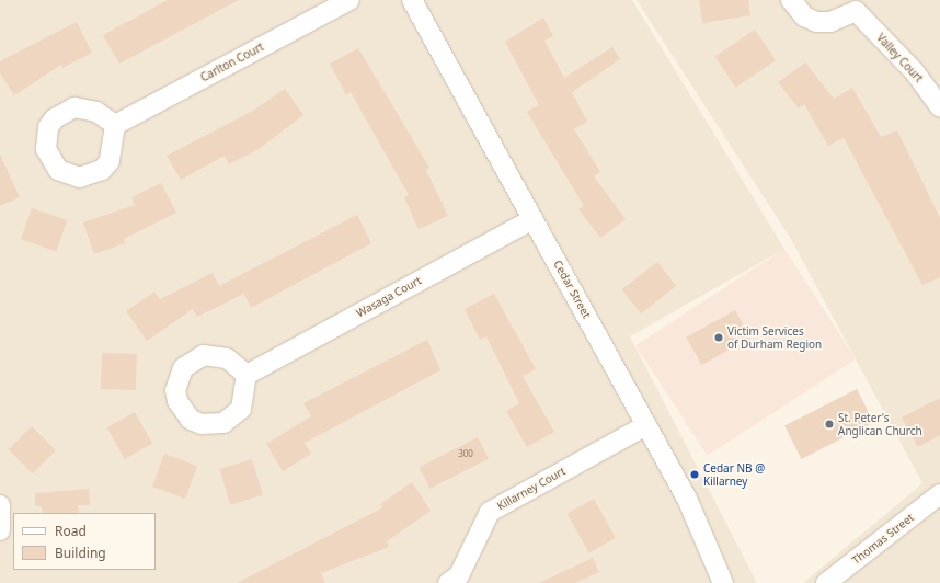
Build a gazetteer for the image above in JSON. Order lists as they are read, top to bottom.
{
  "streets": {
    "street": [
      "Valley Court",
      "Carlton Court",
      "Cedar Street",
      "Wasaga Court",
      "Killarney Court",
      "Thomas Street"
    ]
  },
  "crossings": [
    ["Cedar Street", "Wasaga Court"],
    ["Cedar Street", "Killarney Court"]
  ],
  "places": ["Victim Services of Durham Region", "St. Peter's Anglican Church", "Cedar NB @ Killarney"],
  "house_numbers": ["300"],
  "legend": ["Road", "Building"]
}
